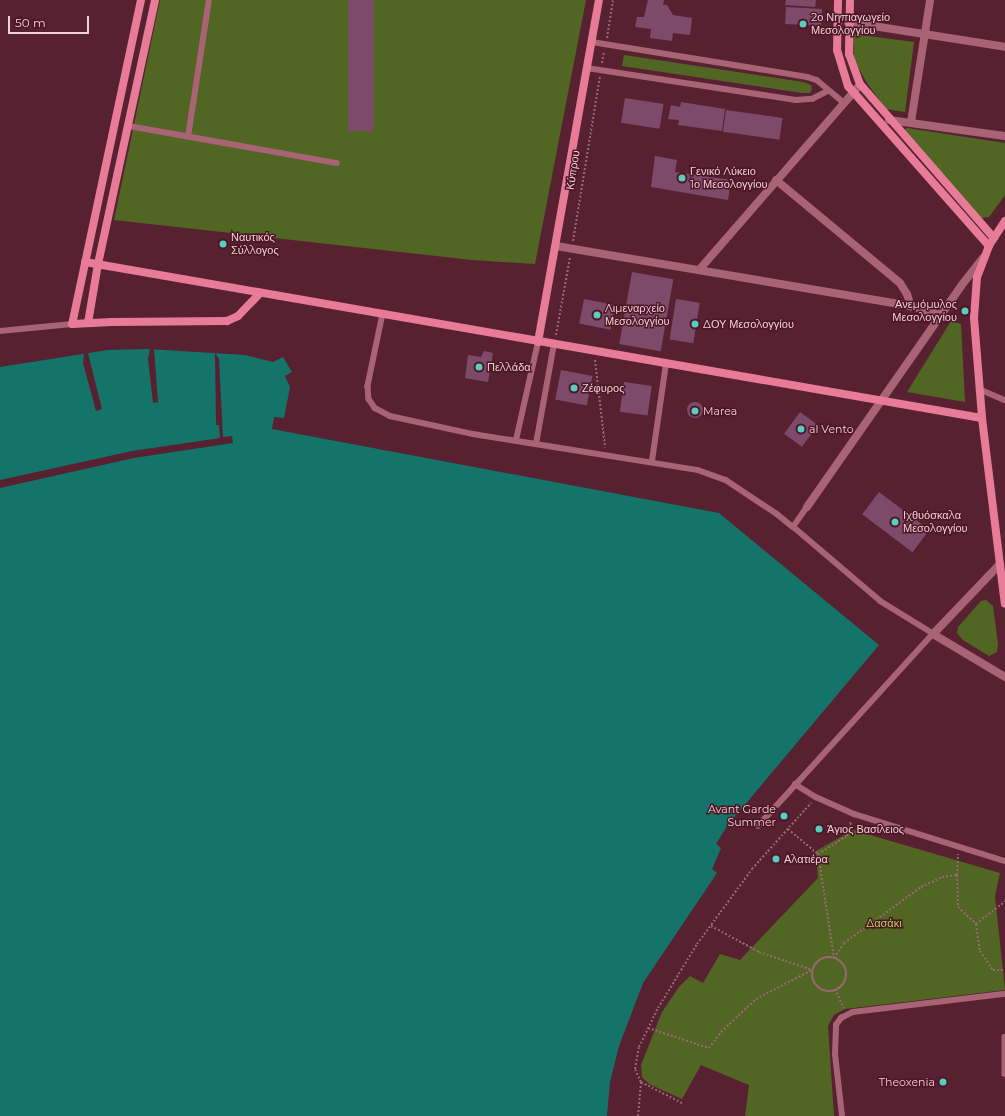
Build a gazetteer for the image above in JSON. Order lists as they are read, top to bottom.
{
  "streets": {
    "street": ["Κύπρου"]
  },
  "parks": ["Δασάκι"],
  "places": [
    "2ο Νηπιαγωγείο Μεσολογγίου",
    "Γενικό Λύκειο 1ο Μεσολογγίου",
    "Ναυτικός Σύλλογος",
    "Ανεμόμυλος Μεσολογγίου",
    "Λιμεναρχείο Μεσολογγίου",
    "ΔΟΥ Μεσολογγίου",
    "Πελλάδα",
    "Ζέφυρος",
    "Marea",
    "al Vento",
    "Ιχθυόσκαλα Μεσολογγίου",
    "Avant Garde Summer",
    "Άγιος Βασίλειος",
    "Αλατιέρα",
    "Theoxenia"
  ],
  "scale_bar": "50 m"
}
